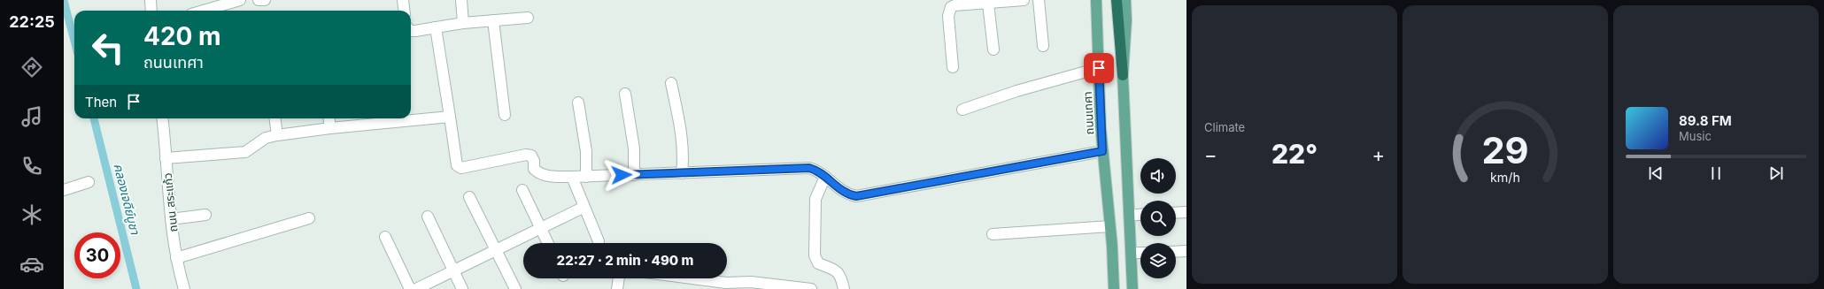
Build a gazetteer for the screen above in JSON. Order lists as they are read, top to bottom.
{
  "streets": {
    "main road": ["ถนนเทศา"],
    "street": ["ถนน สระแก้ว"]
  },
  "water": ["คลองเจดีย์บูชา"],
  "page": {
    "tabs": "22:25",
    "tile": "Climate",
    "turn": ["420 m", "ถนนเทศา"],
    "then": "Then",
    "song": ["89.8 FM", "Music"],
    "heat": ["−", "22°", "+"],
    "limit": "30",
    "trip": "22:27 · 2 min · 490 m",
    "gauge": ["29", "km/h"]
  }
}
